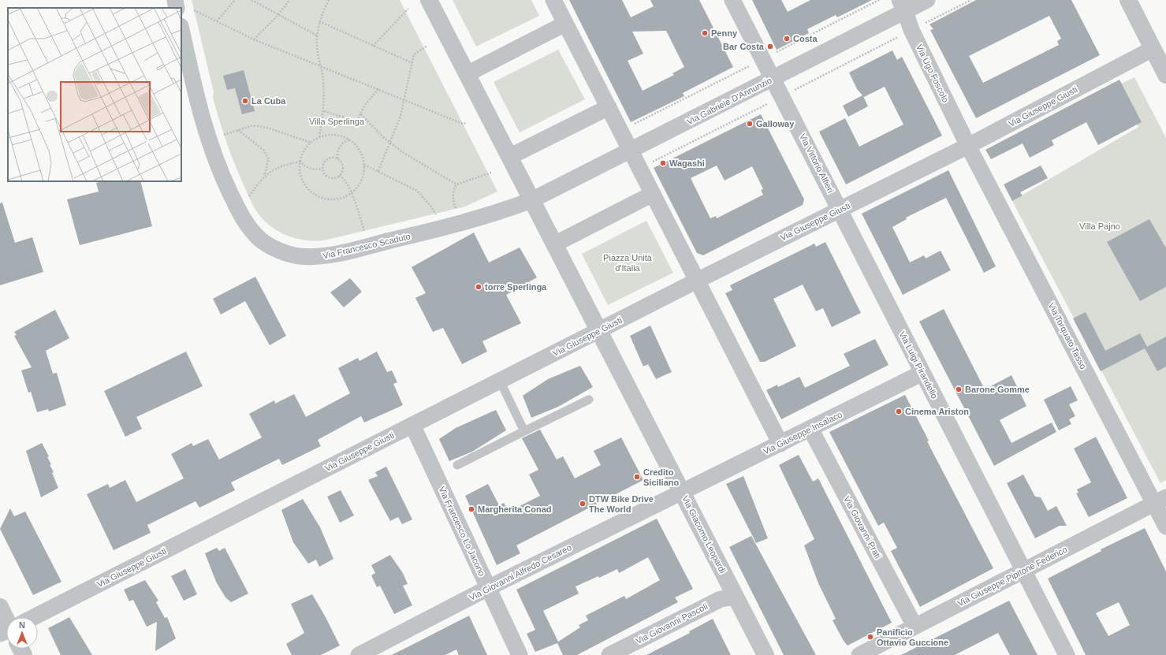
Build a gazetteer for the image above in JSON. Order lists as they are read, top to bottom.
{
  "streets": {
    "street": [
      "Via Ugo Foscolo",
      "Via Gabriele D'Annunzio",
      "Via Giuseppe Giusti",
      "Via Vittorio Alfieri",
      "Via Francesco Scaduto",
      "Via Torquato Tasso",
      "Via Luigi Pirandello",
      "Via Giuseppe Insalaco",
      "Via Giovanni Prati",
      "Via Francesco Lo Jacono",
      "Via Giacomo Leopardi",
      "Via Giovanni Alfredo Cesareo",
      "Via Giuseppe Pipitone Federico",
      "Via Giovanni Pascoli"
    ]
  },
  "crossings": [
    ["Via Ugo Foscolo", "Via Gabriele D'Annunzio"],
    ["Via Ugo Foscolo", "Via Giuseppe Giusti"],
    ["Via Ugo Foscolo", "Via Torquato Tasso"],
    ["Via Gabriele D'Annunzio", "Via Vittorio Alfieri"],
    ["Via Gabriele D'Annunzio", "Via Francesco Scaduto"],
    ["Via Giuseppe Giusti", "Via Vittorio Alfieri"],
    ["Via Giuseppe Giusti", "Via Torquato Tasso"],
    ["Via Giuseppe Giusti", "Via Luigi Pirandello"],
    ["Via Giuseppe Giusti", "Via Francesco Lo Jacono"],
    ["Via Giuseppe Giusti", "Via Giacomo Leopardi"],
    ["Via Vittorio Alfieri", "Via Luigi Pirandello"],
    ["Via Torquato Tasso", "Via Giuseppe Pipitone Federico"],
    ["Via Luigi Pirandello", "Via Giuseppe Insalaco"],
    ["Via Luigi Pirandello", "Via Giuseppe Pipitone Federico"],
    ["Via Giuseppe Insalaco", "Via Giovanni Prati"],
    ["Via Giuseppe Insalaco", "Via Giacomo Leopardi"],
    ["Via Giuseppe Insalaco", "Via Giovanni Alfredo Cesareo"],
    ["Via Giovanni Prati", "Via Giuseppe Pipitone Federico"],
    ["Via Francesco Lo Jacono", "Via Giovanni Alfredo Cesareo"],
    ["Via Giacomo Leopardi", "Via Giovanni Alfredo Cesareo"],
    ["Via Giacomo Leopardi", "Via Giovanni Pascoli"]
  ],
  "parks": ["Villa Sperlinga", "Villa Pajno", "Piazza Unità d'Italia"],
  "places": [
    "Penny",
    "Costa",
    "Bar Costa",
    "La Cuba",
    "Galloway",
    "Wagashi",
    "torre Sperlinga",
    "Barone Gomme",
    "Cinema Ariston",
    "Credito Siciliano",
    "DTW Bike Drive The World",
    "Margherita Conad",
    "Panificio Ottavio Guccione"
  ],
  "north": "top"
}
